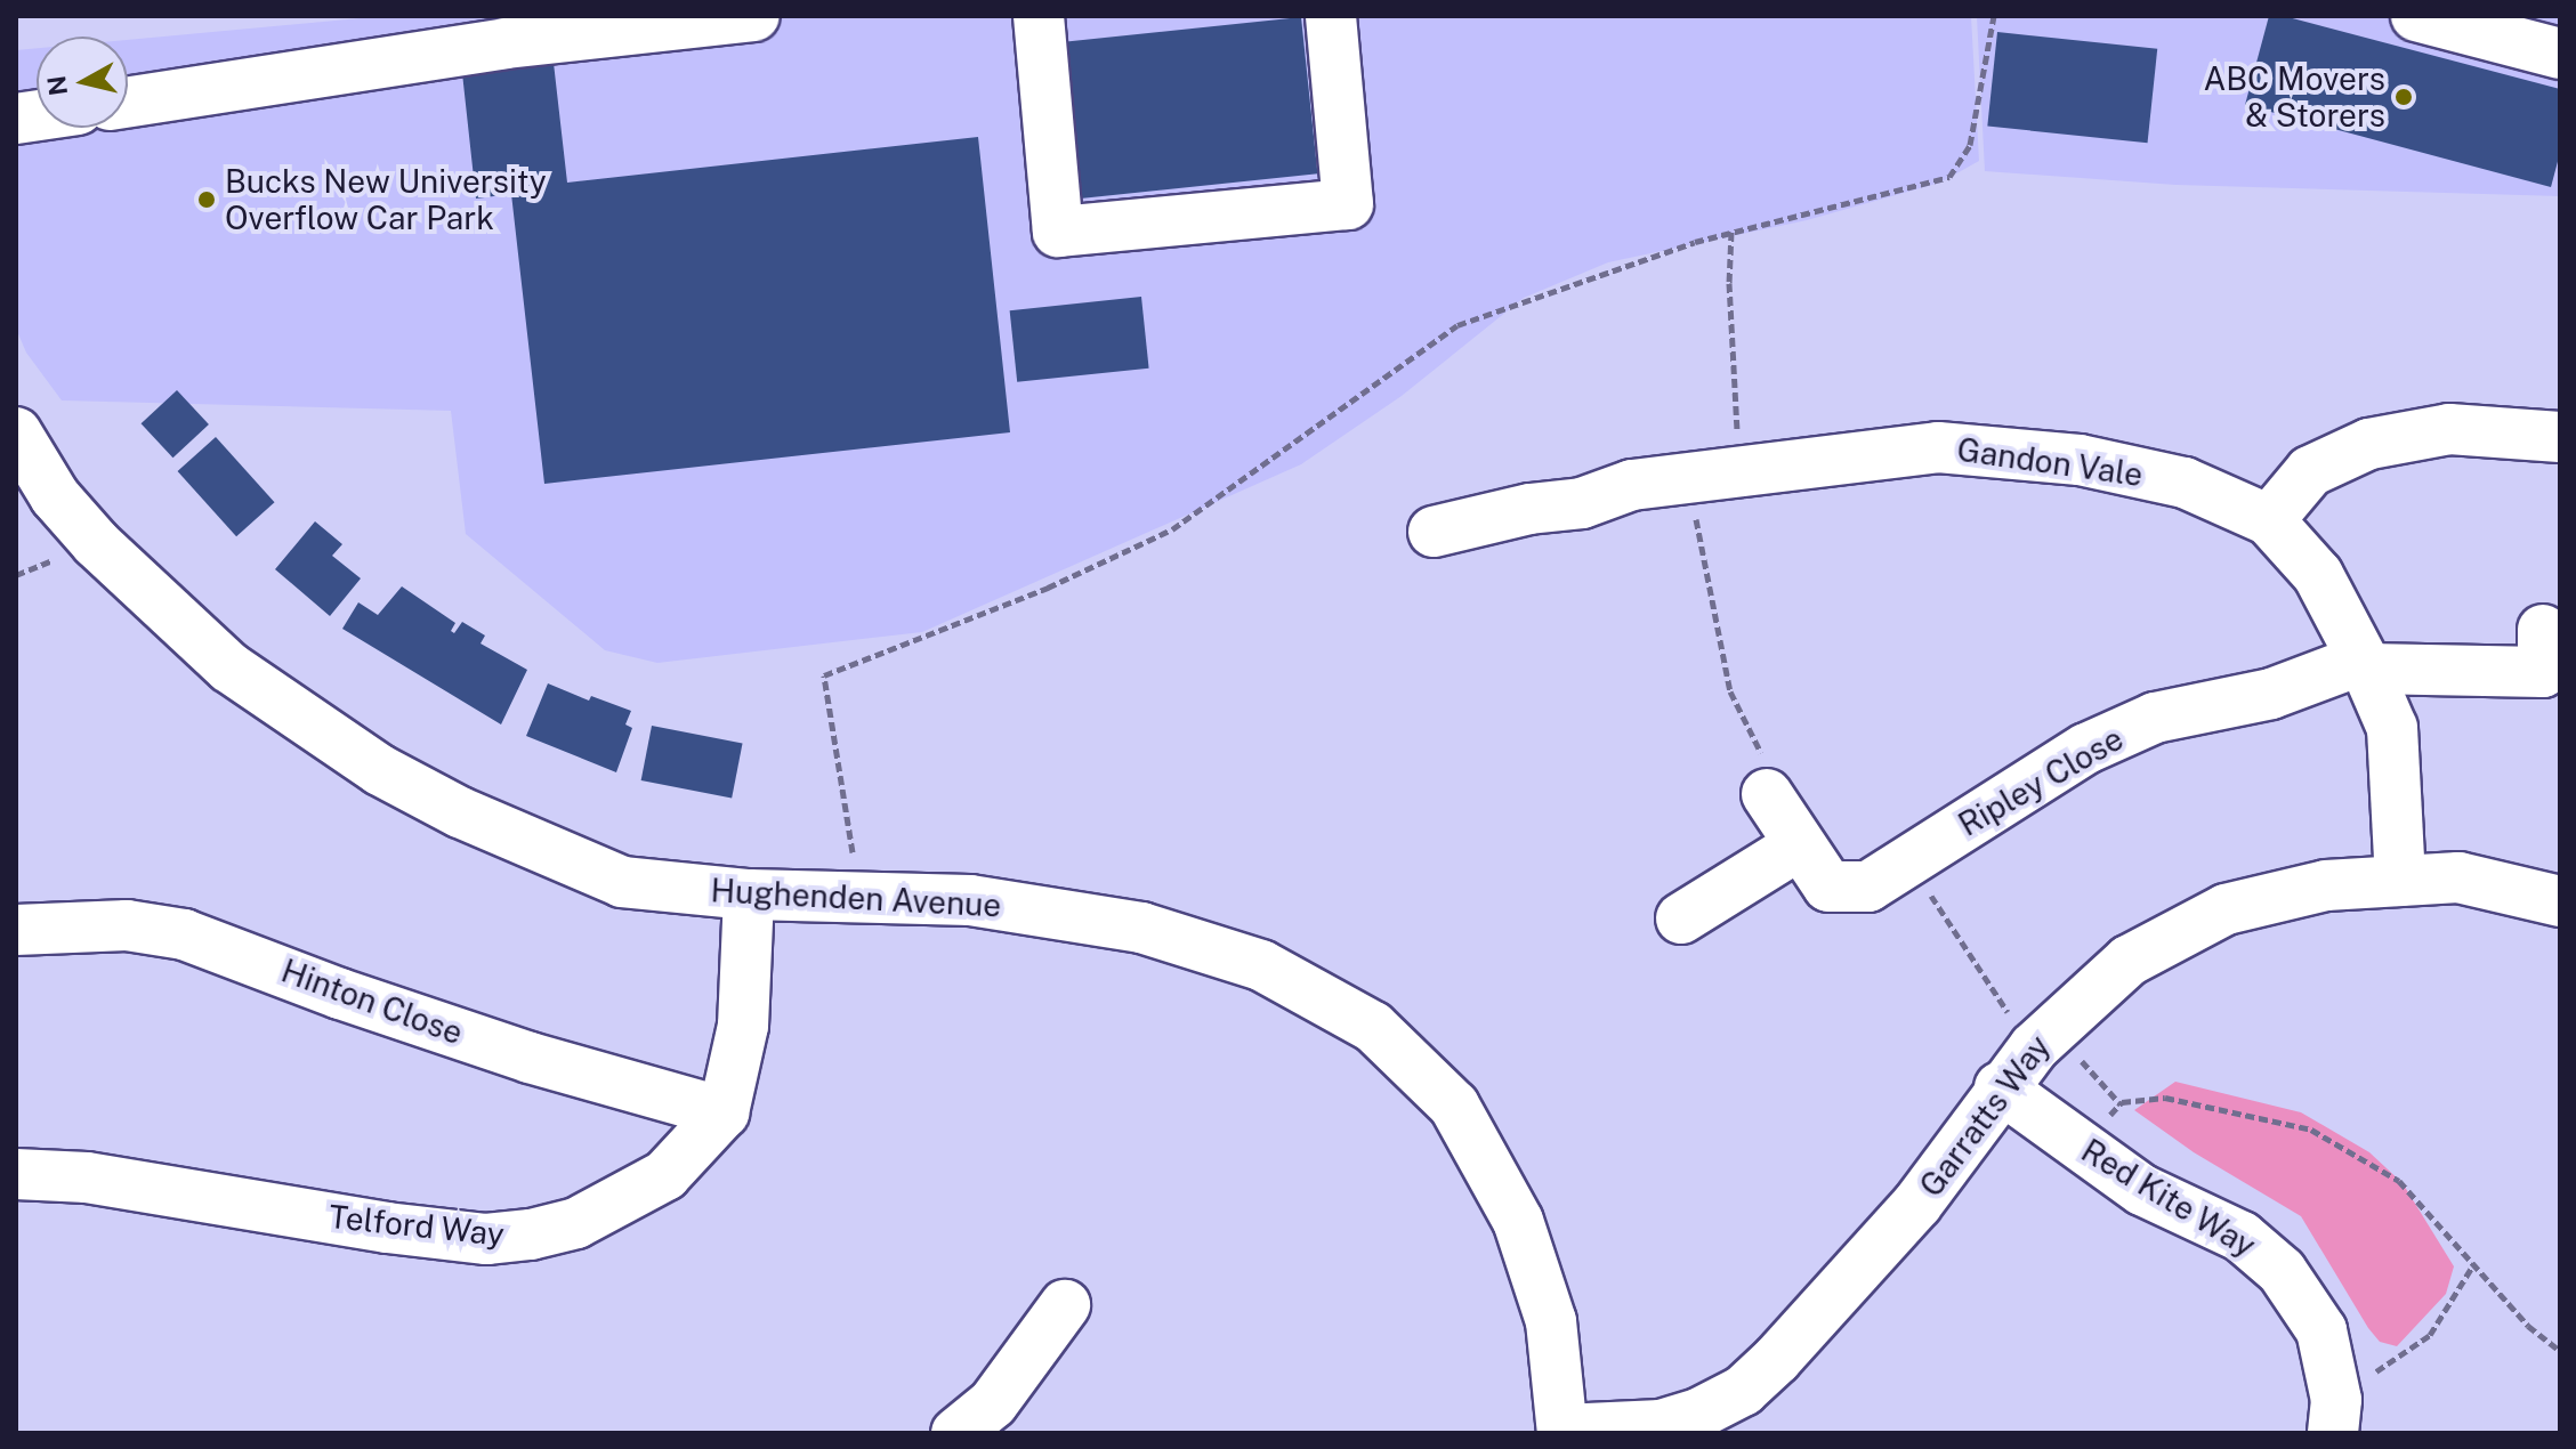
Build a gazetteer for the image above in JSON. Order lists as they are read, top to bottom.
{
  "streets": {
    "street": [
      "Gandon Vale",
      "Ripley Close",
      "Hughenden Avenue",
      "Hinton Close",
      "Garratts Way",
      "Red Kite Way",
      "Telford Way"
    ]
  },
  "crossings": [
    ["Gandon Vale", "Ripley Close"],
    ["Gandon Vale", "Garratts Way"],
    ["Hughenden Avenue", "Garratts Way"],
    ["Hinton Close", "Telford Way"],
    ["Garratts Way", "Red Kite Way"]
  ],
  "places": ["ABC Movers & Storers", "Bucks New University Overflow Car Park"],
  "north": "left"
}
